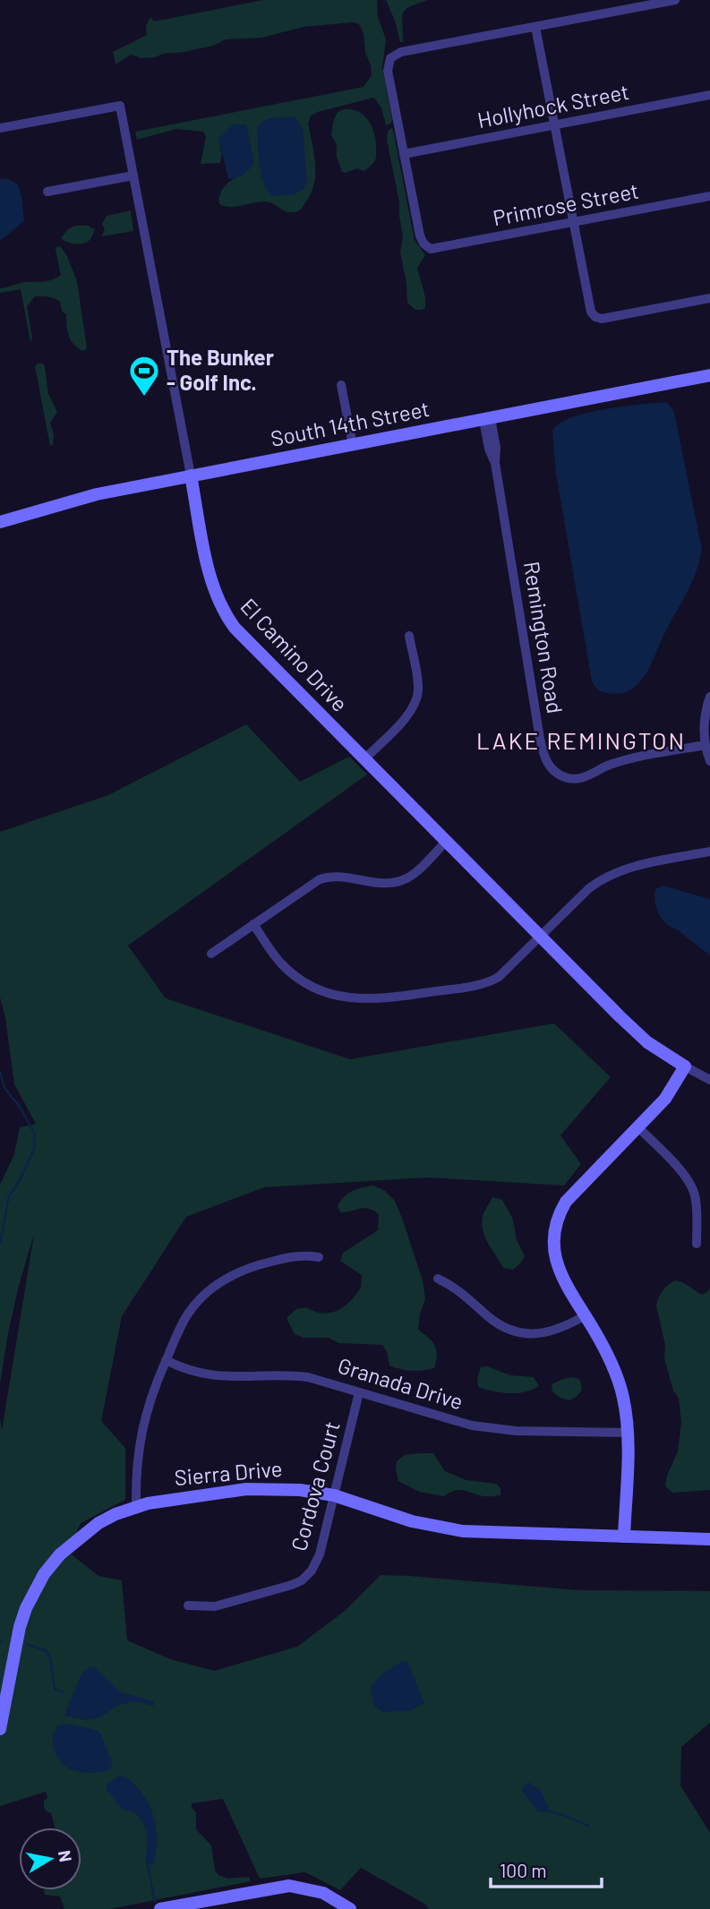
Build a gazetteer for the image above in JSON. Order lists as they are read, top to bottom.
{
  "streets": {
    "street": [
      "Hollyhock Street",
      "Primrose Street",
      "South 14th Street",
      "Remington Road",
      "El Camino Drive",
      "Granada Drive",
      "Sierra Drive",
      "Cordova Court"
    ]
  },
  "crossings": [
    ["Hollyhock Street", "Primrose Street"],
    ["South 14th Street", "Remington Road"],
    ["South 14th Street", "El Camino Drive"],
    ["Granada Drive", "Cordova Court"],
    ["Sierra Drive", "Cordova Court"]
  ],
  "districts": ["LAKE REMINGTON"],
  "places": {
    "sports": ["The Bunker - Golf Inc."]
  },
  "scale_bar": "100 m",
  "north": "right"
}
